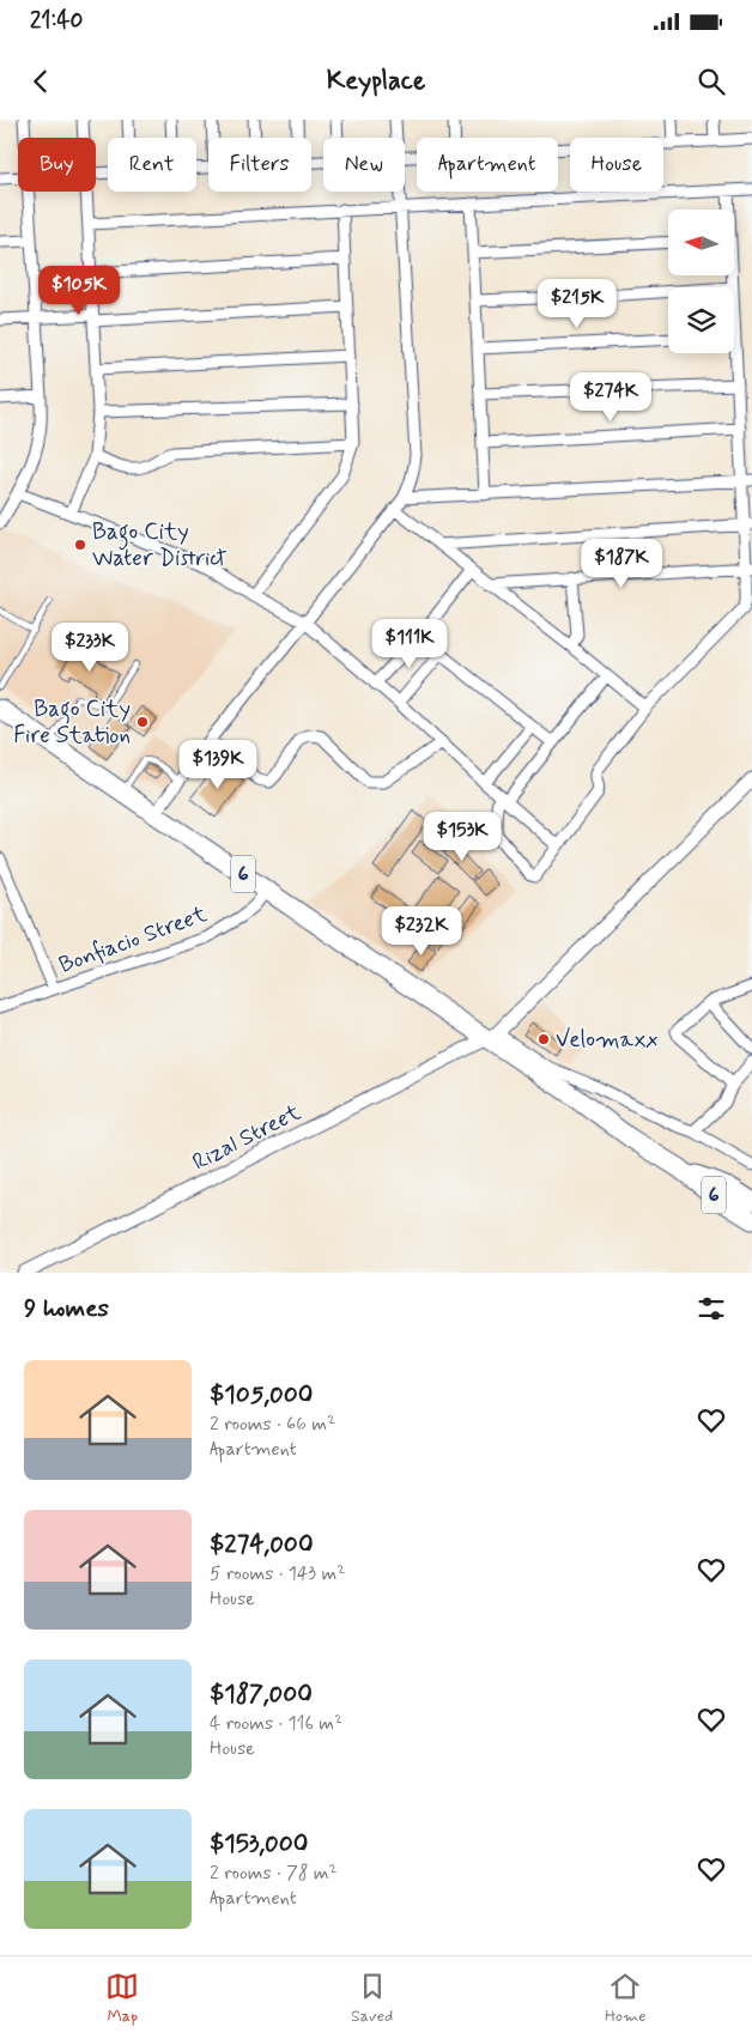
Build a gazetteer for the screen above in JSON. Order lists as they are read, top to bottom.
{
  "streets": {
    "highway": ["6"],
    "street": ["Bonfiacio Street", "Rizal Street"]
  },
  "crossings": [
    ["6", "Bonfiacio Street"],
    ["6", "Rizal Street"]
  ],
  "places": ["Bago City Water District", "Bago City Fire Station", "Velomaxx"],
  "north": "left",
  "page": {
    "status": "21:40",
    "header": "Keyplace",
    "chip": [
      "Buy",
      "Rent",
      "Filters",
      "New",
      "Apartment",
      "House"
    ],
    "price": [
      "$105K",
      "$215K",
      "$274K",
      "$187K",
      "$111K",
      "$233K",
      "$139K",
      "$153K",
      "$232K"
    ],
    "heading": "9 homes",
    "list": [
      {
        "name": "$105,000",
        "note": "2 rooms · 66 m² · Apartment"
      },
      {
        "name": "$274,000",
        "note": "5 rooms · 143 m² · House"
      },
      {
        "name": "$187,000",
        "note": "4 rooms · 116 m² · House"
      },
      {
        "name": "$153,000",
        "note": "2 rooms · 78 m² · Apartment"
      }
    ],
    "tabs": ["Map", "Saved", "Home"]
  }
}
